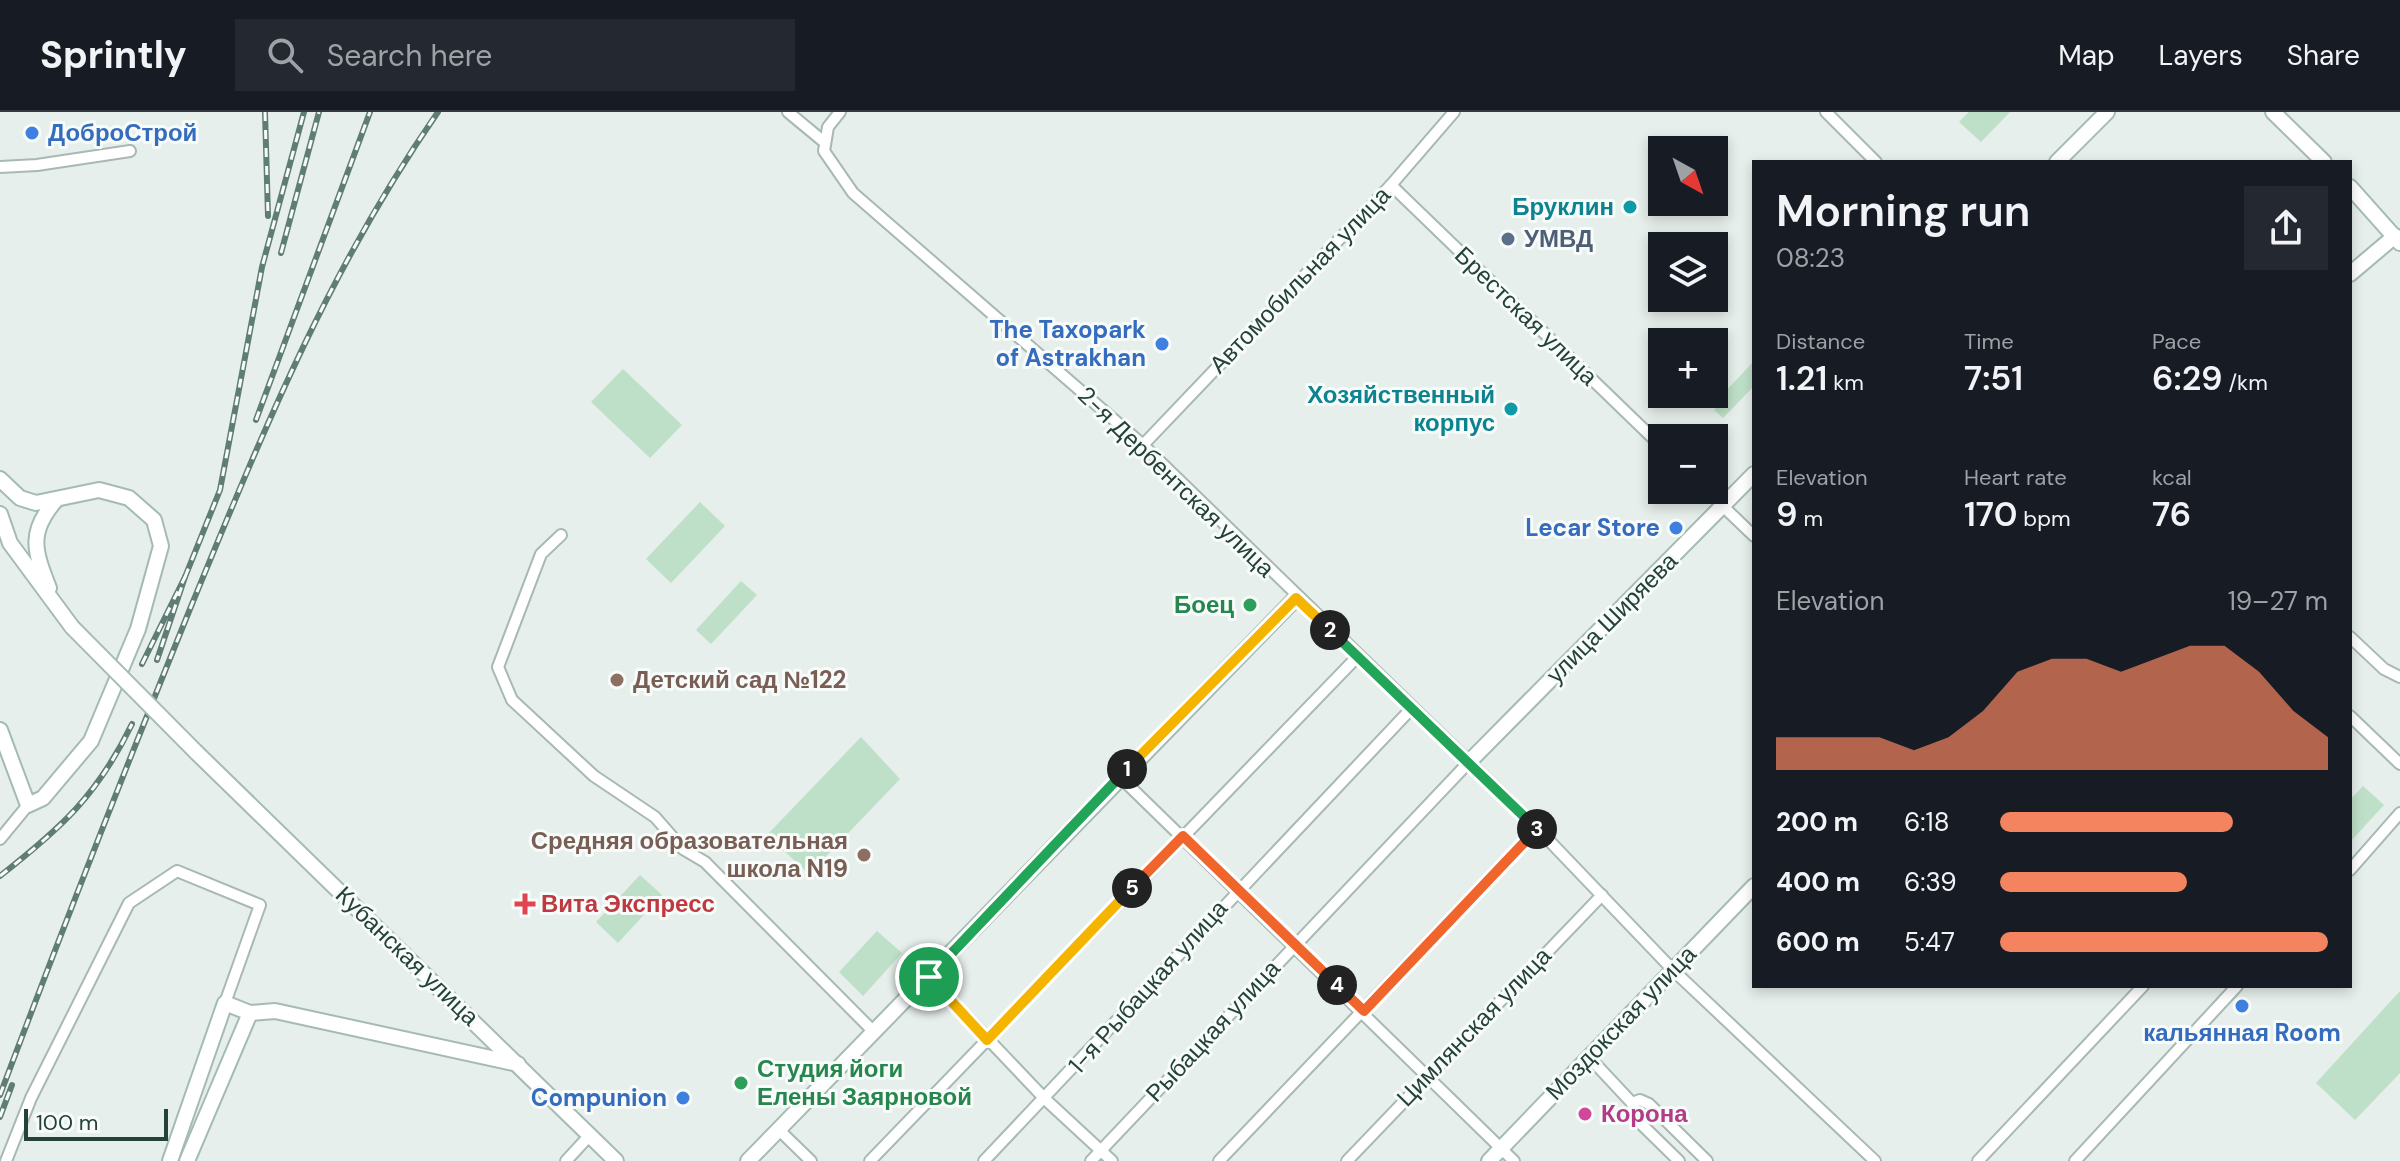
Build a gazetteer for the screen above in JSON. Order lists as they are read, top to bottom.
{
  "streets": {
    "main road": ["улица Ширяева", "Кубанская улица", "Моздокская улица"],
    "street": [
      "Автомобильная улица",
      "Брестская улица",
      "2-я Дербентская улица",
      "1-я Рыбацкая улица",
      "Цимлянская улица",
      "Рыбацкая улица"
    ]
  },
  "crossings": [
    ["Автомобильная улица", "Брестская улица"],
    ["Автомобильная улица", "2-я Дербентская улица"],
    ["2-я Дербентская улица", "улица Ширяева"],
    ["2-я Дербентская улица", "1-я Рыбацкая улица"],
    ["2-я Дербентская улица", "Моздокская улица"],
    ["2-я Дербентская улица", "Цимлянская улица"],
    ["2-я Дербентская улица", "Рыбацкая улица"],
    ["улица Ширяева", "Рыбацкая улица"]
  ],
  "places": {
    "other": [
      "ДоброСтрой",
      "Бруклин",
      "УМВД",
      "The Taxopark of Astrakhan",
      "Хозяйственный корпус",
      "Lecar Store",
      "Боец",
      "Детский сад №122",
      "Средняя образовательная школа N19",
      "кальянная Room",
      "Студия йоги Елены Заярновой",
      "Compunion",
      "Корона"
    ],
    "health": ["Вита Экспресс"]
  },
  "scale_bar": "100 m",
  "north": "bottom right",
  "page": {
    "header": "Sprintly",
    "search": "Search here",
    "nav": ["Map", "Layers", "Share"],
    "map_buttons": ["+", "−"],
    "heading": ["Morning run", "08:23"],
    "stats": [
      ["Distance", "1.21 km"],
      ["Time", "7:51"],
      ["Pace", "6:29 /km"],
      ["Elevation", "9 m"],
      ["Heart rate", "170 bpm"],
      ["kcal", "76"]
    ],
    "chart": ["Elevation", "19–27 m"],
    "pins": [
      "2",
      "1",
      "3",
      "5",
      "4"
    ],
    "list": [
      {
        "name": "200 m",
        "note": "6:18"
      },
      {
        "name": "400 m",
        "note": "6:39"
      },
      {
        "name": "600 m",
        "note": "5:47"
      }
    ],
    "scale": "100 m"
  }
}
